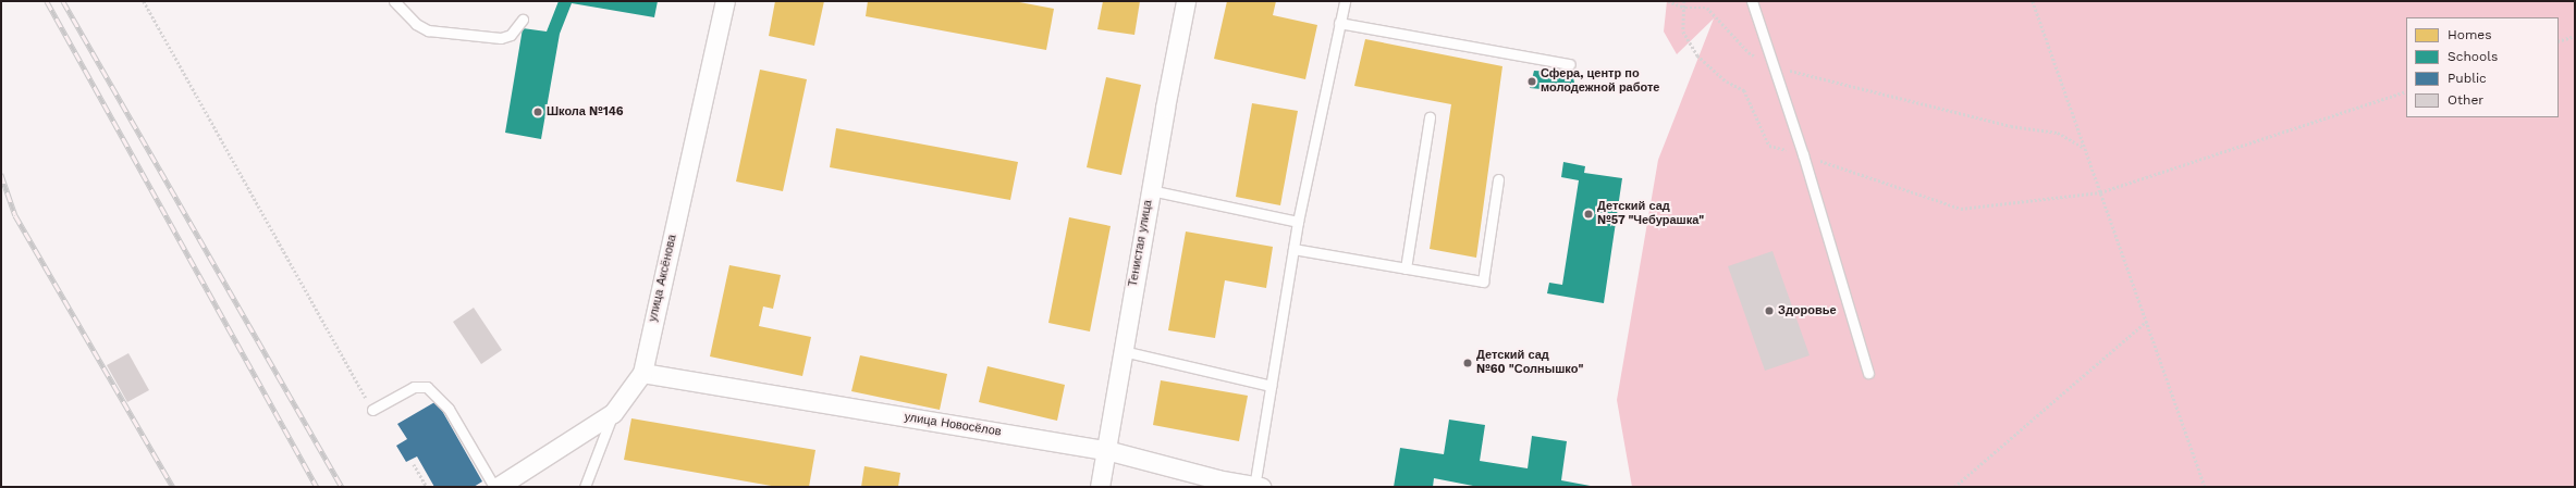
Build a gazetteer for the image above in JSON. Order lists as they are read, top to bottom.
{
  "streets": {
    "street": ["Тенистая улица", "улица Аксёнова", "улица Новосёлов"]
  },
  "crossings": [
    ["Тенистая улица", "улица Новосёлов"],
    ["улица Аксёнова", "улица Новосёлов"]
  ],
  "places": [
    "Сфера, центр по молодежной работе",
    "Школа №146",
    "Детский сад №57 \"Чебурашка\"",
    "Здоровье",
    "Детский сад №60 \"Солнышко\""
  ],
  "legend": [
    "Homes",
    "Schools",
    "Public",
    "Other"
  ]
}
